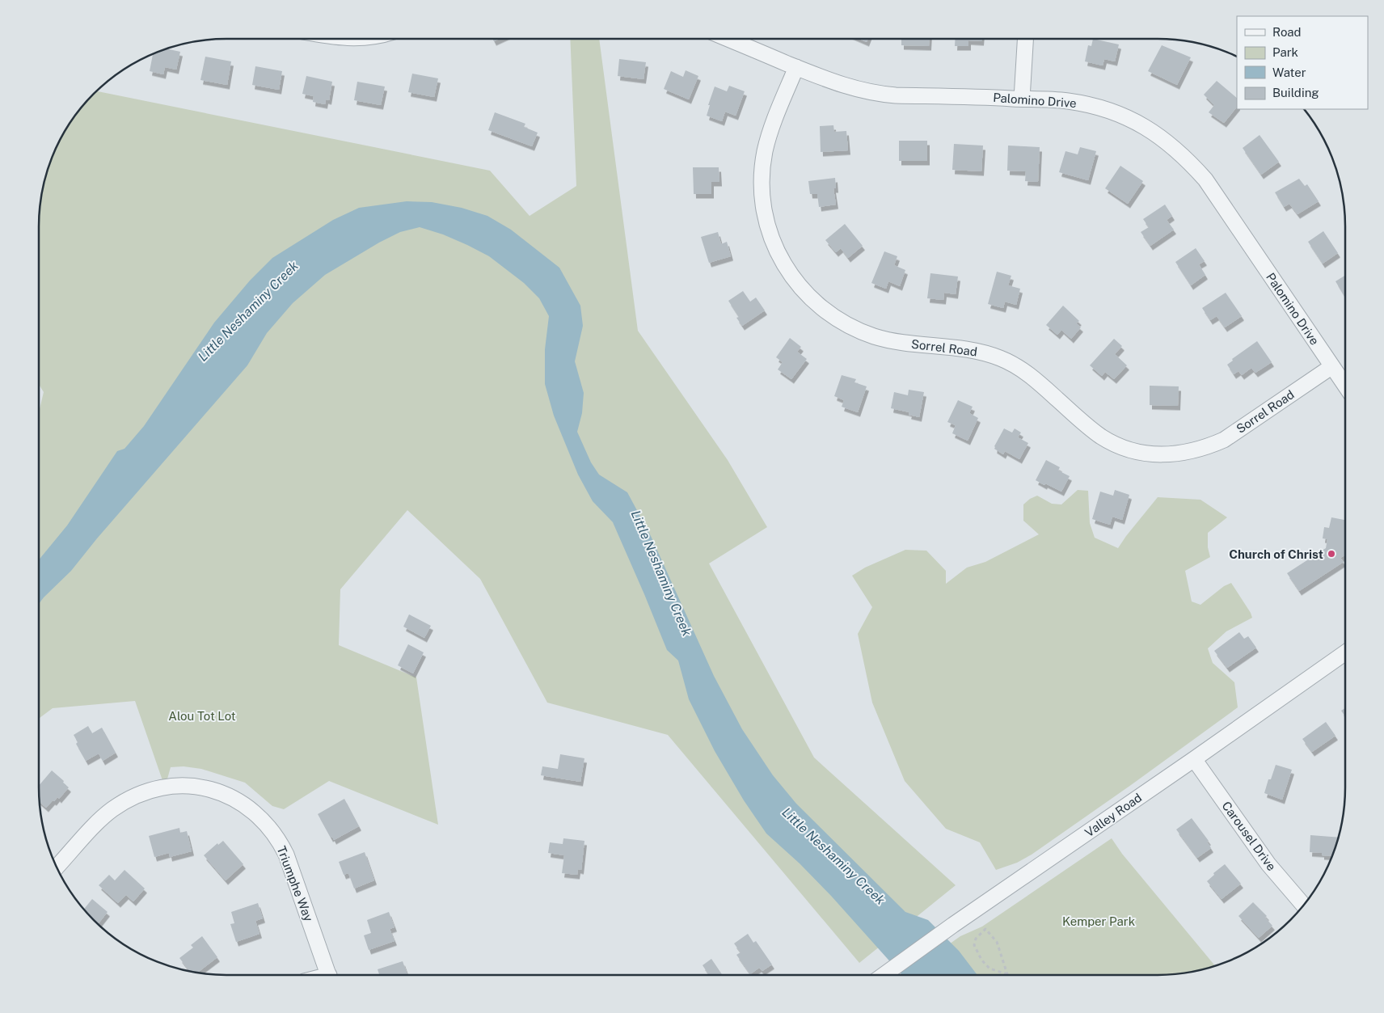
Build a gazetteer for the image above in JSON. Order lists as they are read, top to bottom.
{
  "streets": {
    "street": [
      "Palomino Drive",
      "Sorrel Road",
      "Valley Road",
      "Carousel Drive",
      "Triumphe Way"
    ]
  },
  "crossings": [
    ["Palomino Drive", "Sorrel Road"],
    ["Valley Road", "Carousel Drive"]
  ],
  "water": ["Little Neshaminy Creek"],
  "parks": ["Alou Tot Lot", "Kemper Park"],
  "places": ["Church of Christ"],
  "legend": [
    "Road",
    "Park",
    "Water",
    "Building"
  ]
}
